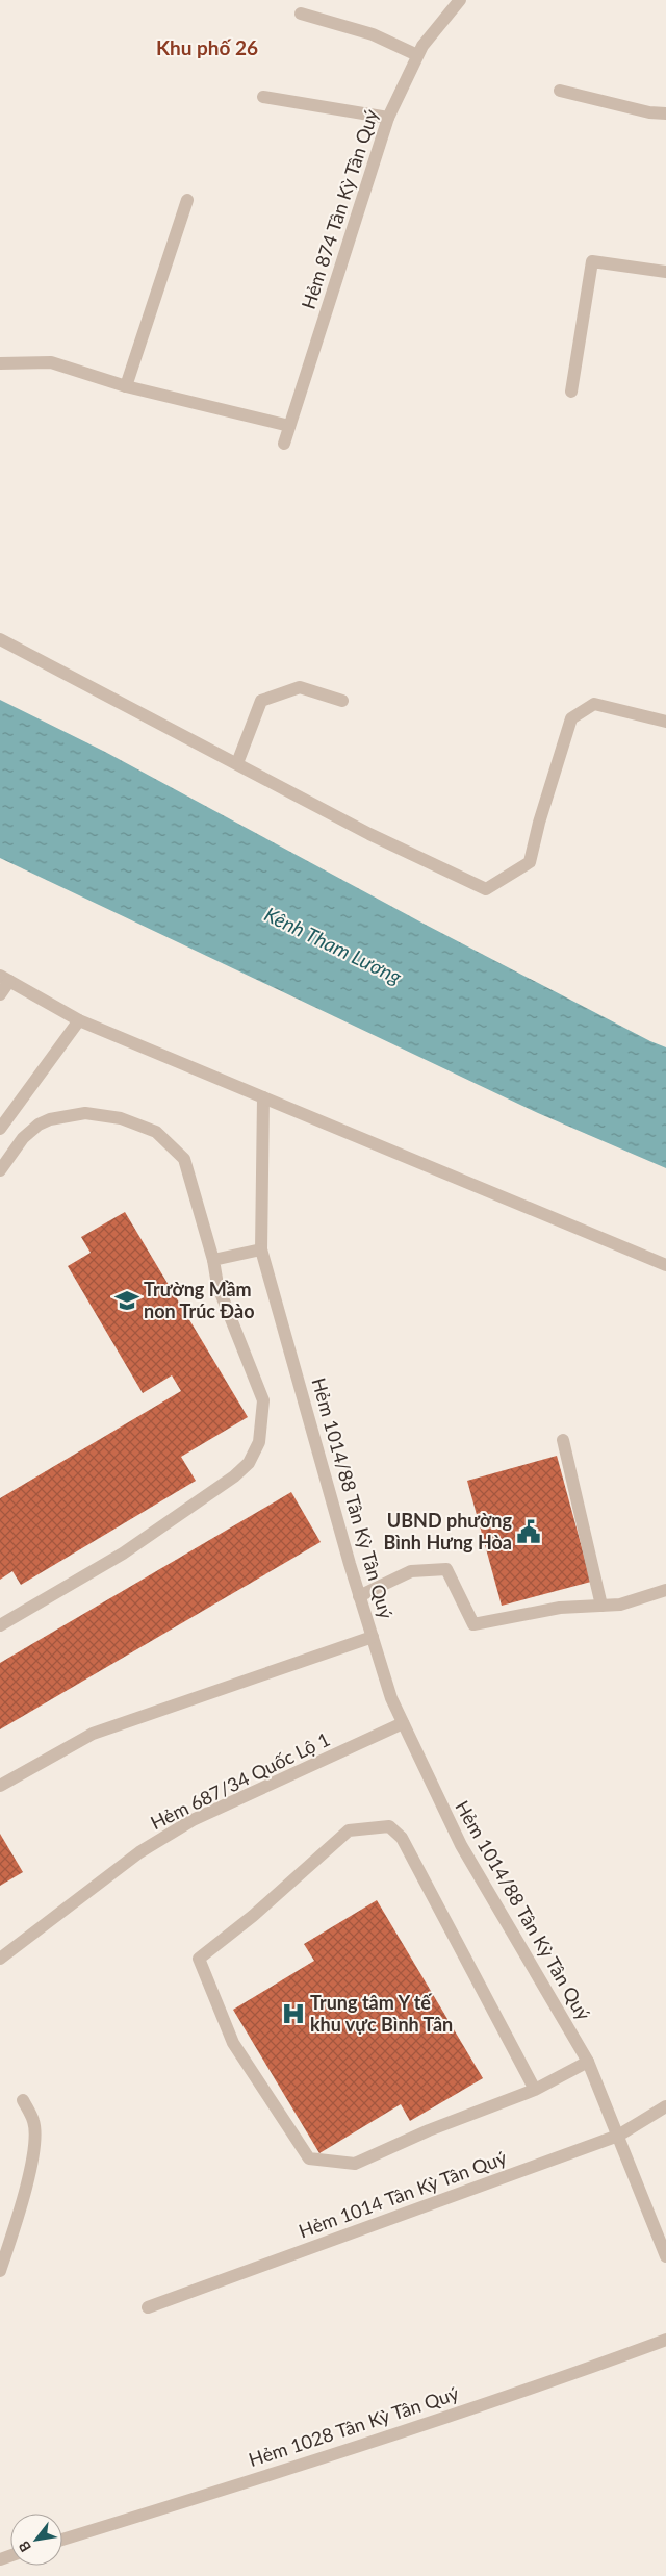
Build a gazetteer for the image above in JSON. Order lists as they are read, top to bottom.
{
  "streets": {
    "street": [
      "Hẻm 874 Tân Kỳ Tân Quý",
      "Hẻm 1014/88 Tân Kỳ Tân Quý",
      "Hẻm 687/34 Quốc Lộ 1",
      "Hẻm 1014 Tân Kỳ Tân Quý",
      "Hẻm 1028 Tân Kỳ Tân Quý"
    ]
  },
  "crossings": [
    ["Hẻm 1014/88 Tân Kỳ Tân Quý", "Hẻm 687/34 Quốc Lộ 1"],
    ["Hẻm 1014/88 Tân Kỳ Tân Quý", "Hẻm 1014 Tân Kỳ Tân Quý"]
  ],
  "districts": ["Khu phố 26"],
  "water": ["Kênh Tham Lương"],
  "places": {
    "school or university": ["Trường Mầm non Trúc Đào"],
    "public building": ["UBND phường Bình Hưng Hòa"],
    "hospital": ["Trung tâm Y tế khu vực Bình Tân"]
  },
  "north": "bottom left"
}
